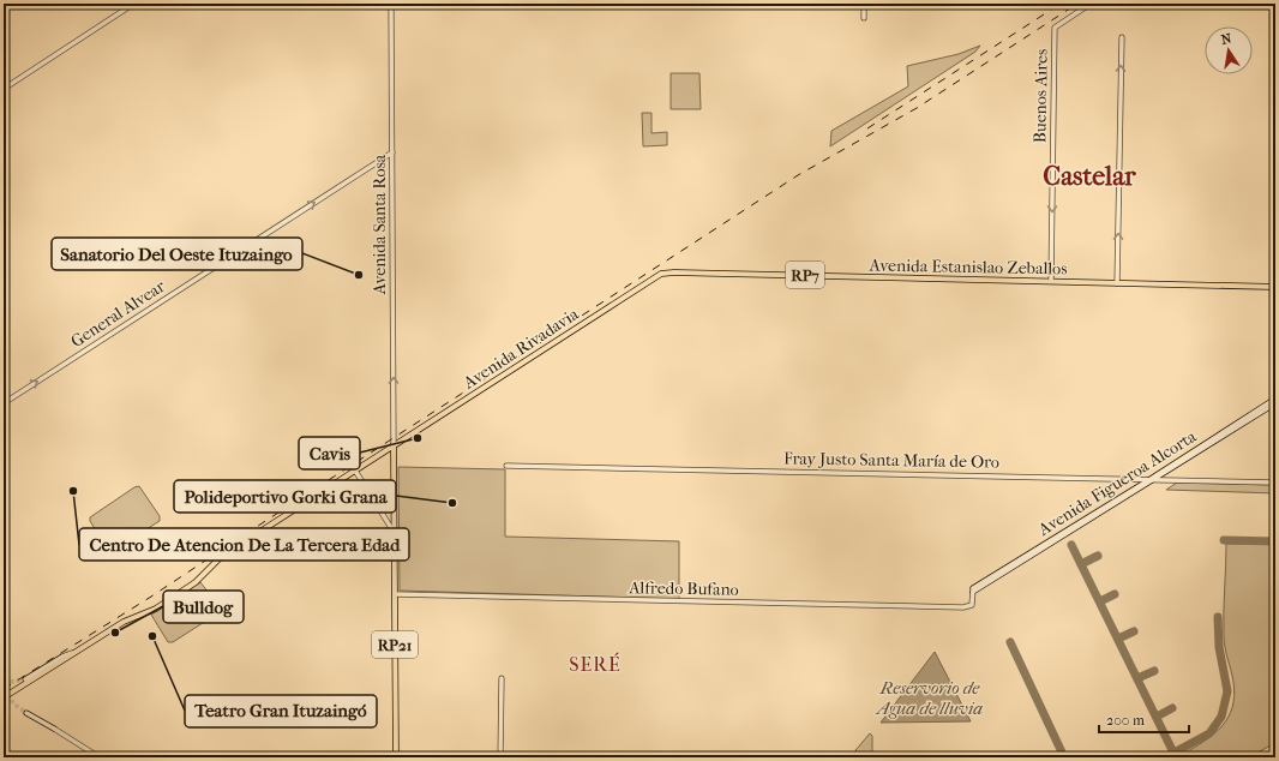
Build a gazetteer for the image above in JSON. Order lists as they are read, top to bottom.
{
  "streets": {
    "main road": [
      "Avenida Estanislao Zeballos",
      "RP7",
      "Avenida Rivadavia",
      "RP21"
    ],
    "street": [
      "Buenos Aires",
      "Avenida Santa Rosa",
      "General Alvear",
      "Fray Justo Santa María de Oro",
      "Avenida Figueroa Alcorta",
      "Alfredo Bufano"
    ]
  },
  "crossings": [
    ["Buenos Aires", "Avenida Estanislao Zeballos"],
    ["Avenida Santa Rosa", "RP7"],
    ["Avenida Santa Rosa", "General Alvear"],
    ["Avenida Santa Rosa", "Avenida Rivadavia"],
    ["Avenida Santa Rosa", "RP21"],
    ["Avenida Estanislao Zeballos", "Avenida Rivadavia"],
    ["RP7", "Avenida Rivadavia"],
    ["RP7", "RP21"],
    ["Avenida Rivadavia", "RP21"],
    ["Fray Justo Santa María de Oro", "Avenida Figueroa Alcorta"],
    ["Avenida Figueroa Alcorta", "Alfredo Bufano"],
    ["Alfredo Bufano", "RP21"]
  ],
  "one_way": ["Buenos Aires", "Avenida Santa Rosa", "General Alvear"],
  "districts": ["Castelar", "SERÉ"],
  "water": ["Reservorio de Agua de lluvia"],
  "places": [
    "Sanatorio Del Oeste Ituzaingo",
    "Cavis",
    "Centro De Atencion De La Tercera Edad",
    "Polideportivo Gorki Grana",
    "Bulldog",
    "Teatro Gran Ituzaingó"
  ],
  "scale_bar": "200 m",
  "north": "top"
}
